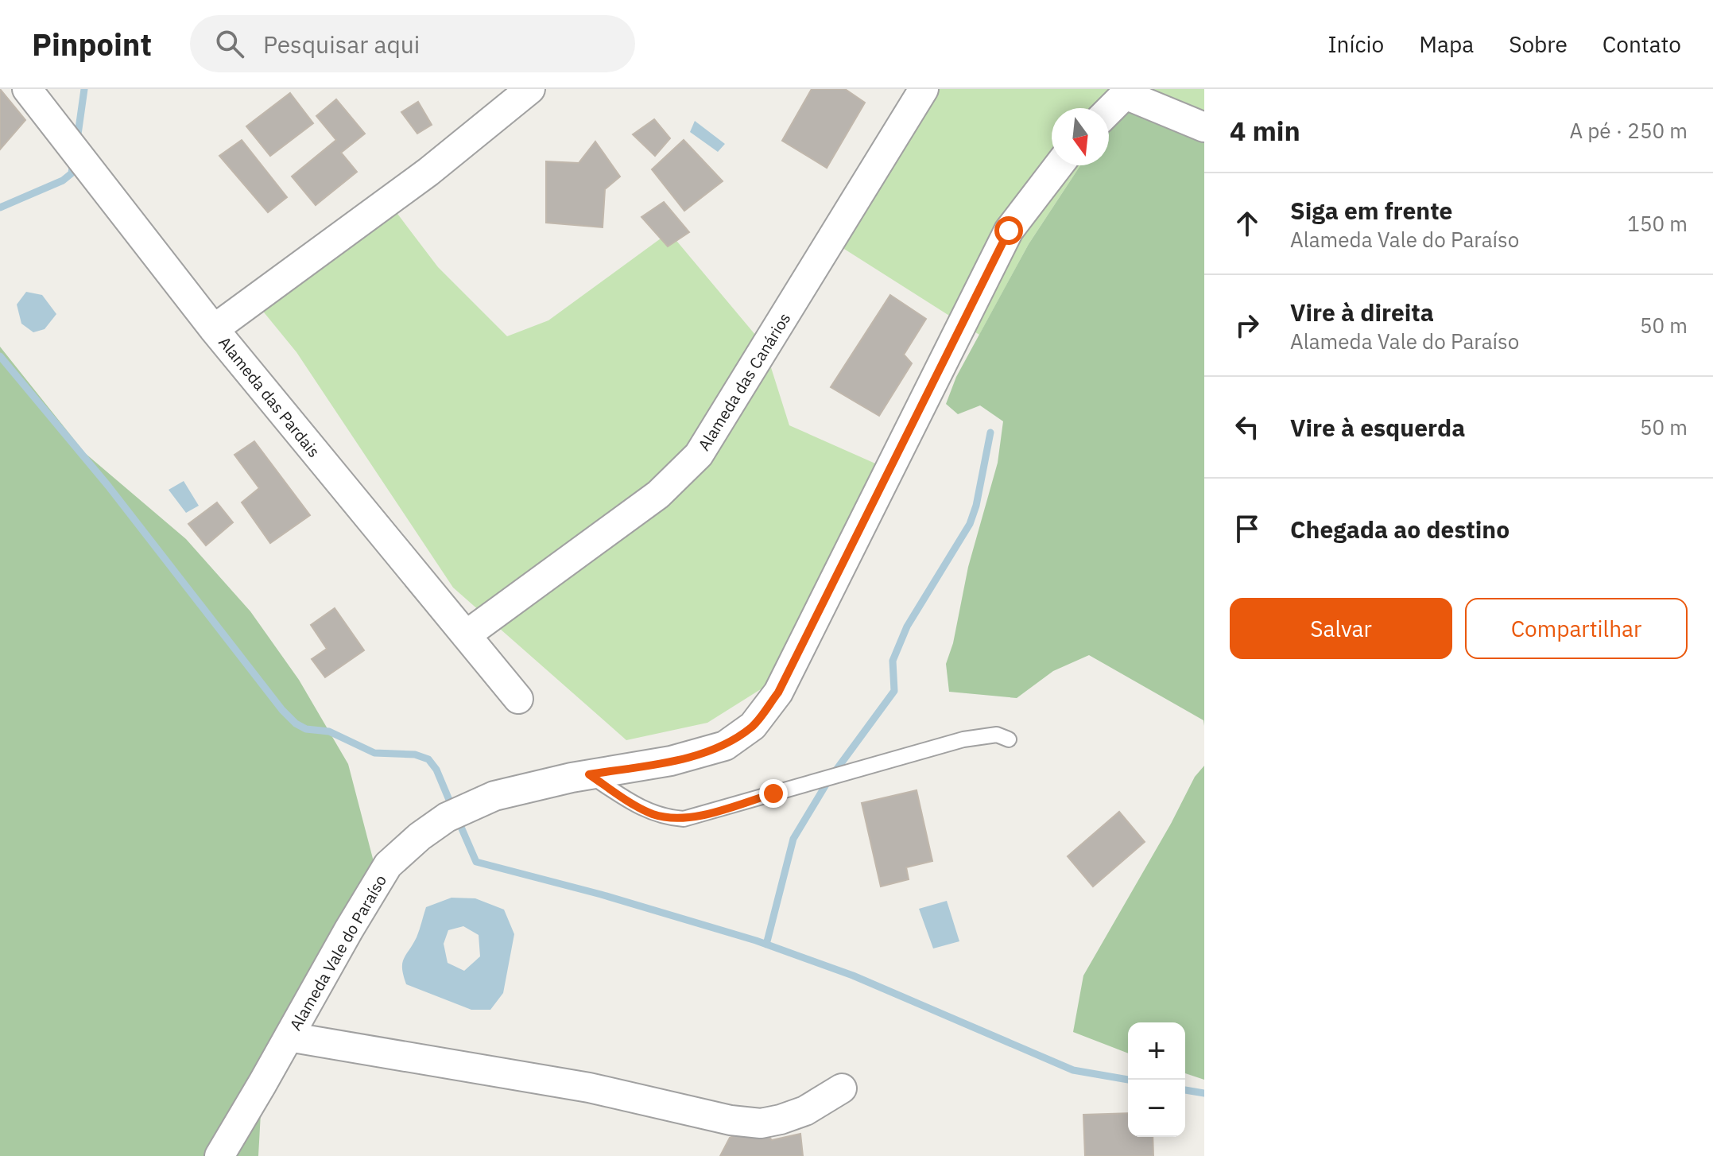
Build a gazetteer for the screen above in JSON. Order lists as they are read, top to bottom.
{
  "streets": {
    "street": ["Alameda das Canários", "Alameda das Pardais", "Alameda Vale do Paraíso"]
  },
  "crossings": [
    ["Alameda das Canários", "Alameda das Pardais"]
  ],
  "north": "bottom",
  "page": {
    "header": "Pinpoint",
    "search": "Pesquisar aqui",
    "nav": [
      "Início",
      "Mapa",
      "Sobre",
      "Contato"
    ],
    "heading": ["4 min", "A pé · 250 m"],
    "list": [
      ["Siga em frente", "Alameda Vale do Paraíso", "150 m"],
      ["Vire à direita", "Alameda Vale do Paraíso", "50 m"],
      ["Vire à esquerda", "50 m"],
      "Chegada ao destino"
    ],
    "buttons": ["Salvar", "Compartilhar"],
    "map_buttons": ["+", "−"]
  }
}
